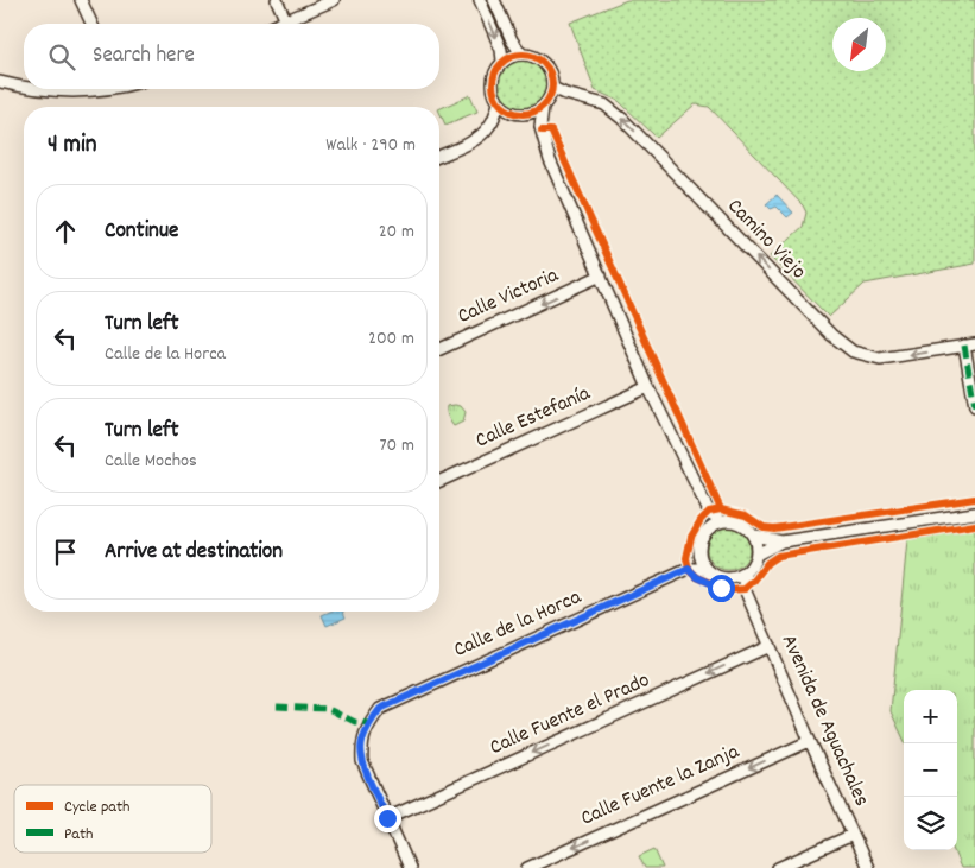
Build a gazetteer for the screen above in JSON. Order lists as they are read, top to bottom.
{
  "streets": {
    "street": [
      "Camino Viejo",
      "Calle Victoria",
      "Calle Estefanía",
      "Calle de la Horca",
      "Calle Fuente el Prado",
      "Avenida de Aguachales",
      "Calle Fuente la Zanja"
    ]
  },
  "crossings": [
    ["Calle de la Horca", "Calle Fuente el Prado"],
    ["Calle de la Horca", "Avenida de Aguachales"],
    ["Calle Fuente el Prado", "Avenida de Aguachales"],
    ["Avenida de Aguachales", "Calle Fuente la Zanja"]
  ],
  "one_way": [
    "Camino Viejo",
    "Calle Victoria",
    "Calle Fuente el Prado",
    "Calle Fuente la Zanja"
  ],
  "legend": ["Cycle path", "Path"],
  "north": "bottom left",
  "page": {
    "search": "Search here",
    "heading": ["4 min", "Walk · 290 m"],
    "list": [
      ["Continue", "20 m"],
      ["Turn left", "Calle de la Horca", "200 m"],
      ["Turn left", "Calle Mochos", "70 m"],
      "Arrive at destination"
    ],
    "map_buttons": ["+", "−"]
  }
}
